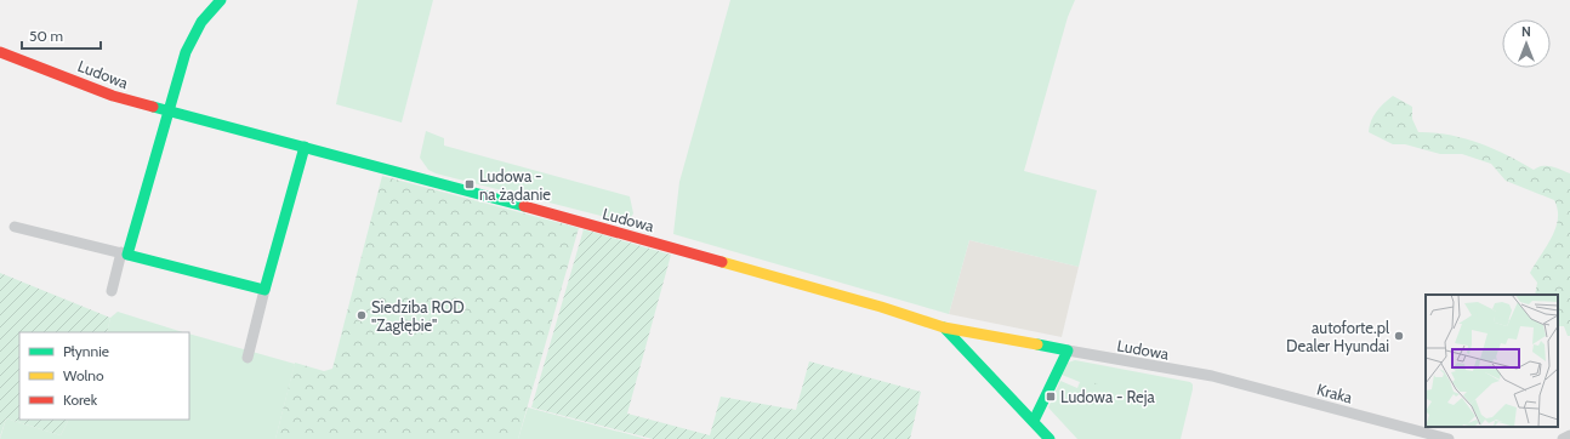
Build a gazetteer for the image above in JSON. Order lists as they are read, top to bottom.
{
  "streets": {
    "street": ["Ludowa", "Kraka"]
  },
  "crossings": [
    ["Ludowa", "Kraka"]
  ],
  "places": {
    "transit": ["Ludowa - na żądanie", "Ludowa - Reja"],
    "other": ["Siedziba ROD \"Zagłębie\"", "autoforte.pl Dealer Hyundai"]
  },
  "legend": ["Płynnie", "Wolno", "Korek"],
  "scale_bar": "50 m",
  "north": "top"
}
